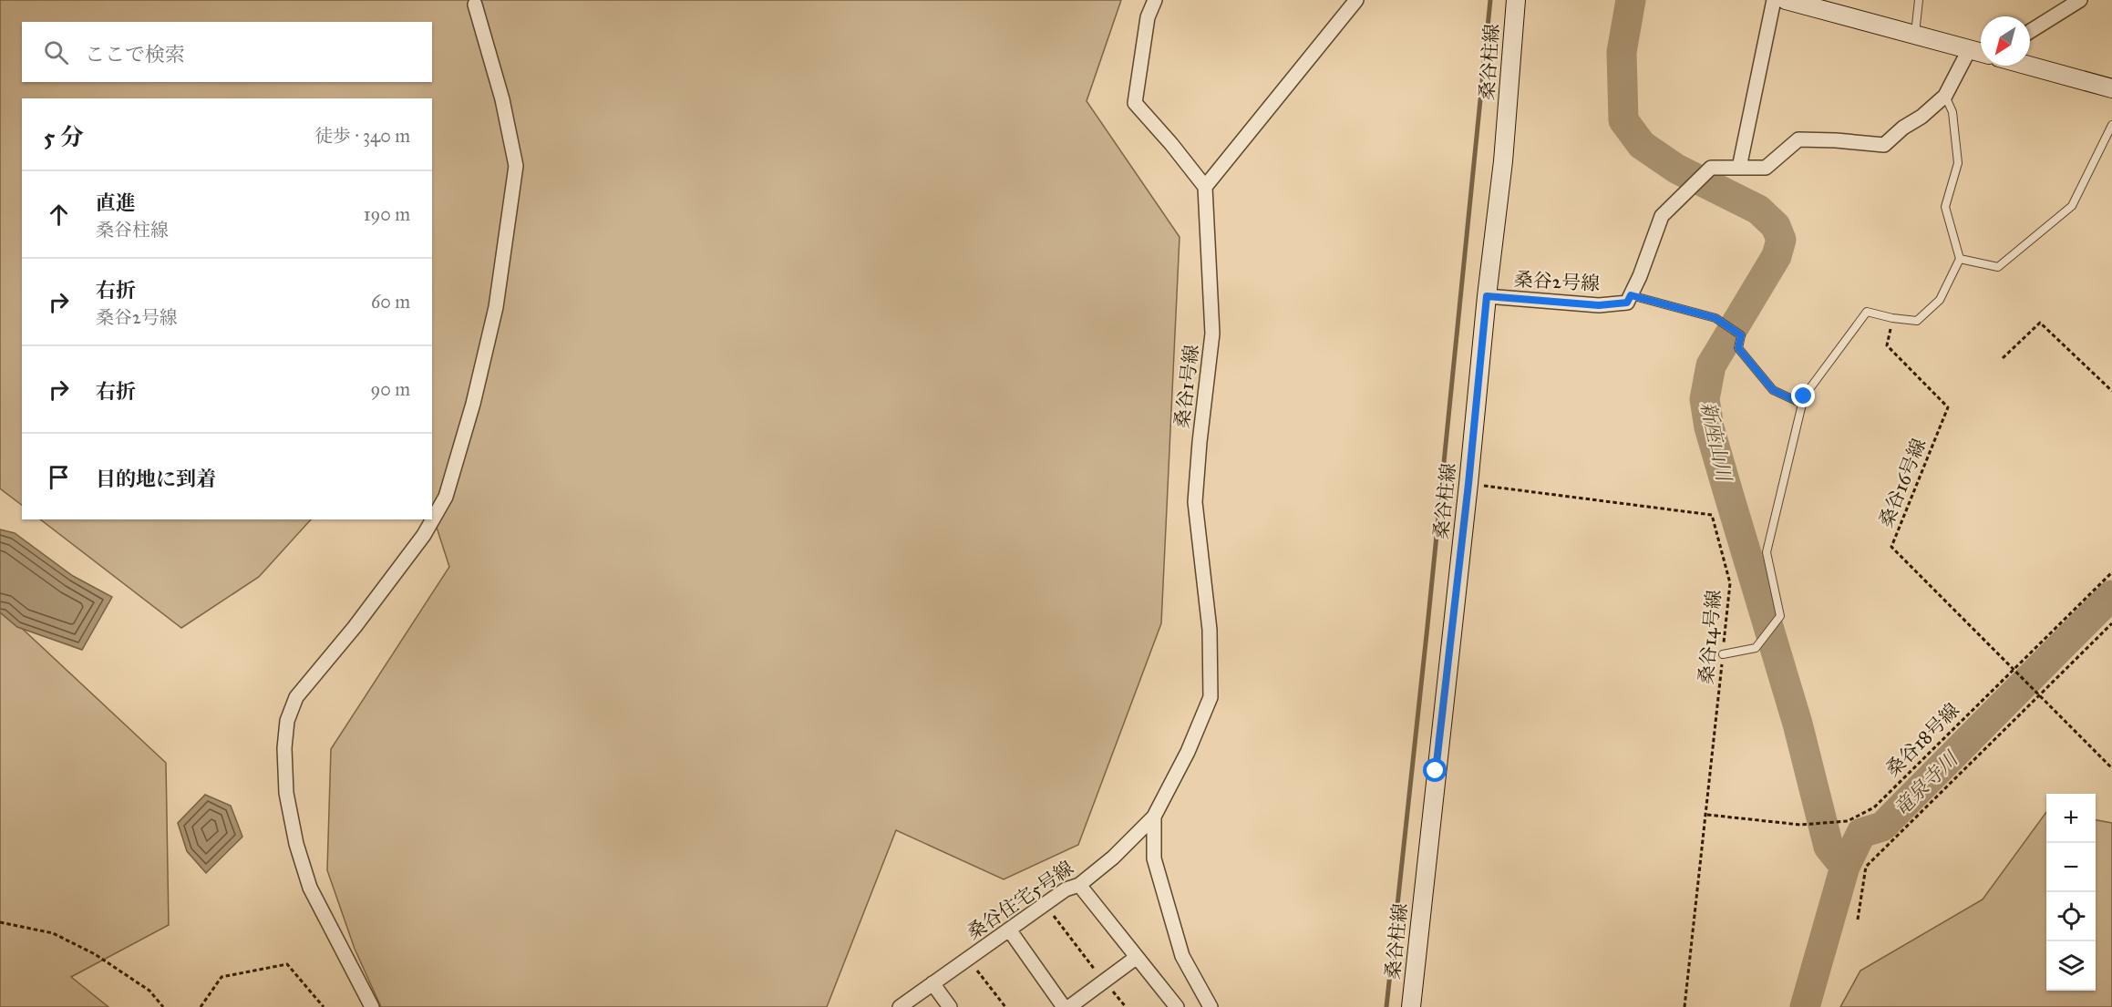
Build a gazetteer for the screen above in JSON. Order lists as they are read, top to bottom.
{
  "streets": {
    "main road": ["桑谷柱線"],
    "street": ["桑谷2号線", "桑谷1号線", "桑谷住宅5号線"],
    "path": ["桑谷16号線", "桑谷14号線", "桑谷18号線"]
  },
  "crossings": [
    ["桑谷柱線", "桑谷2号線"],
    ["桑谷柱線", "桑谷14号線"],
    ["桑谷1号線", "桑谷住宅5号線"],
    ["桑谷16号線", "桑谷18号線"],
    ["桑谷14号線", "桑谷18号線"]
  ],
  "water": ["新座山川", "竜泉寺川"],
  "north": "bottom left",
  "page": {
    "search": "ここで検索",
    "heading": ["5 分", "徒歩 · 340 m"],
    "list": [
      ["直進", "桑谷柱線", "190 m"],
      ["右折", "桑谷2号線", "60 m"],
      ["右折", "90 m"],
      "目的地に到着"
    ],
    "map_buttons": ["+", "−"]
  }
}
